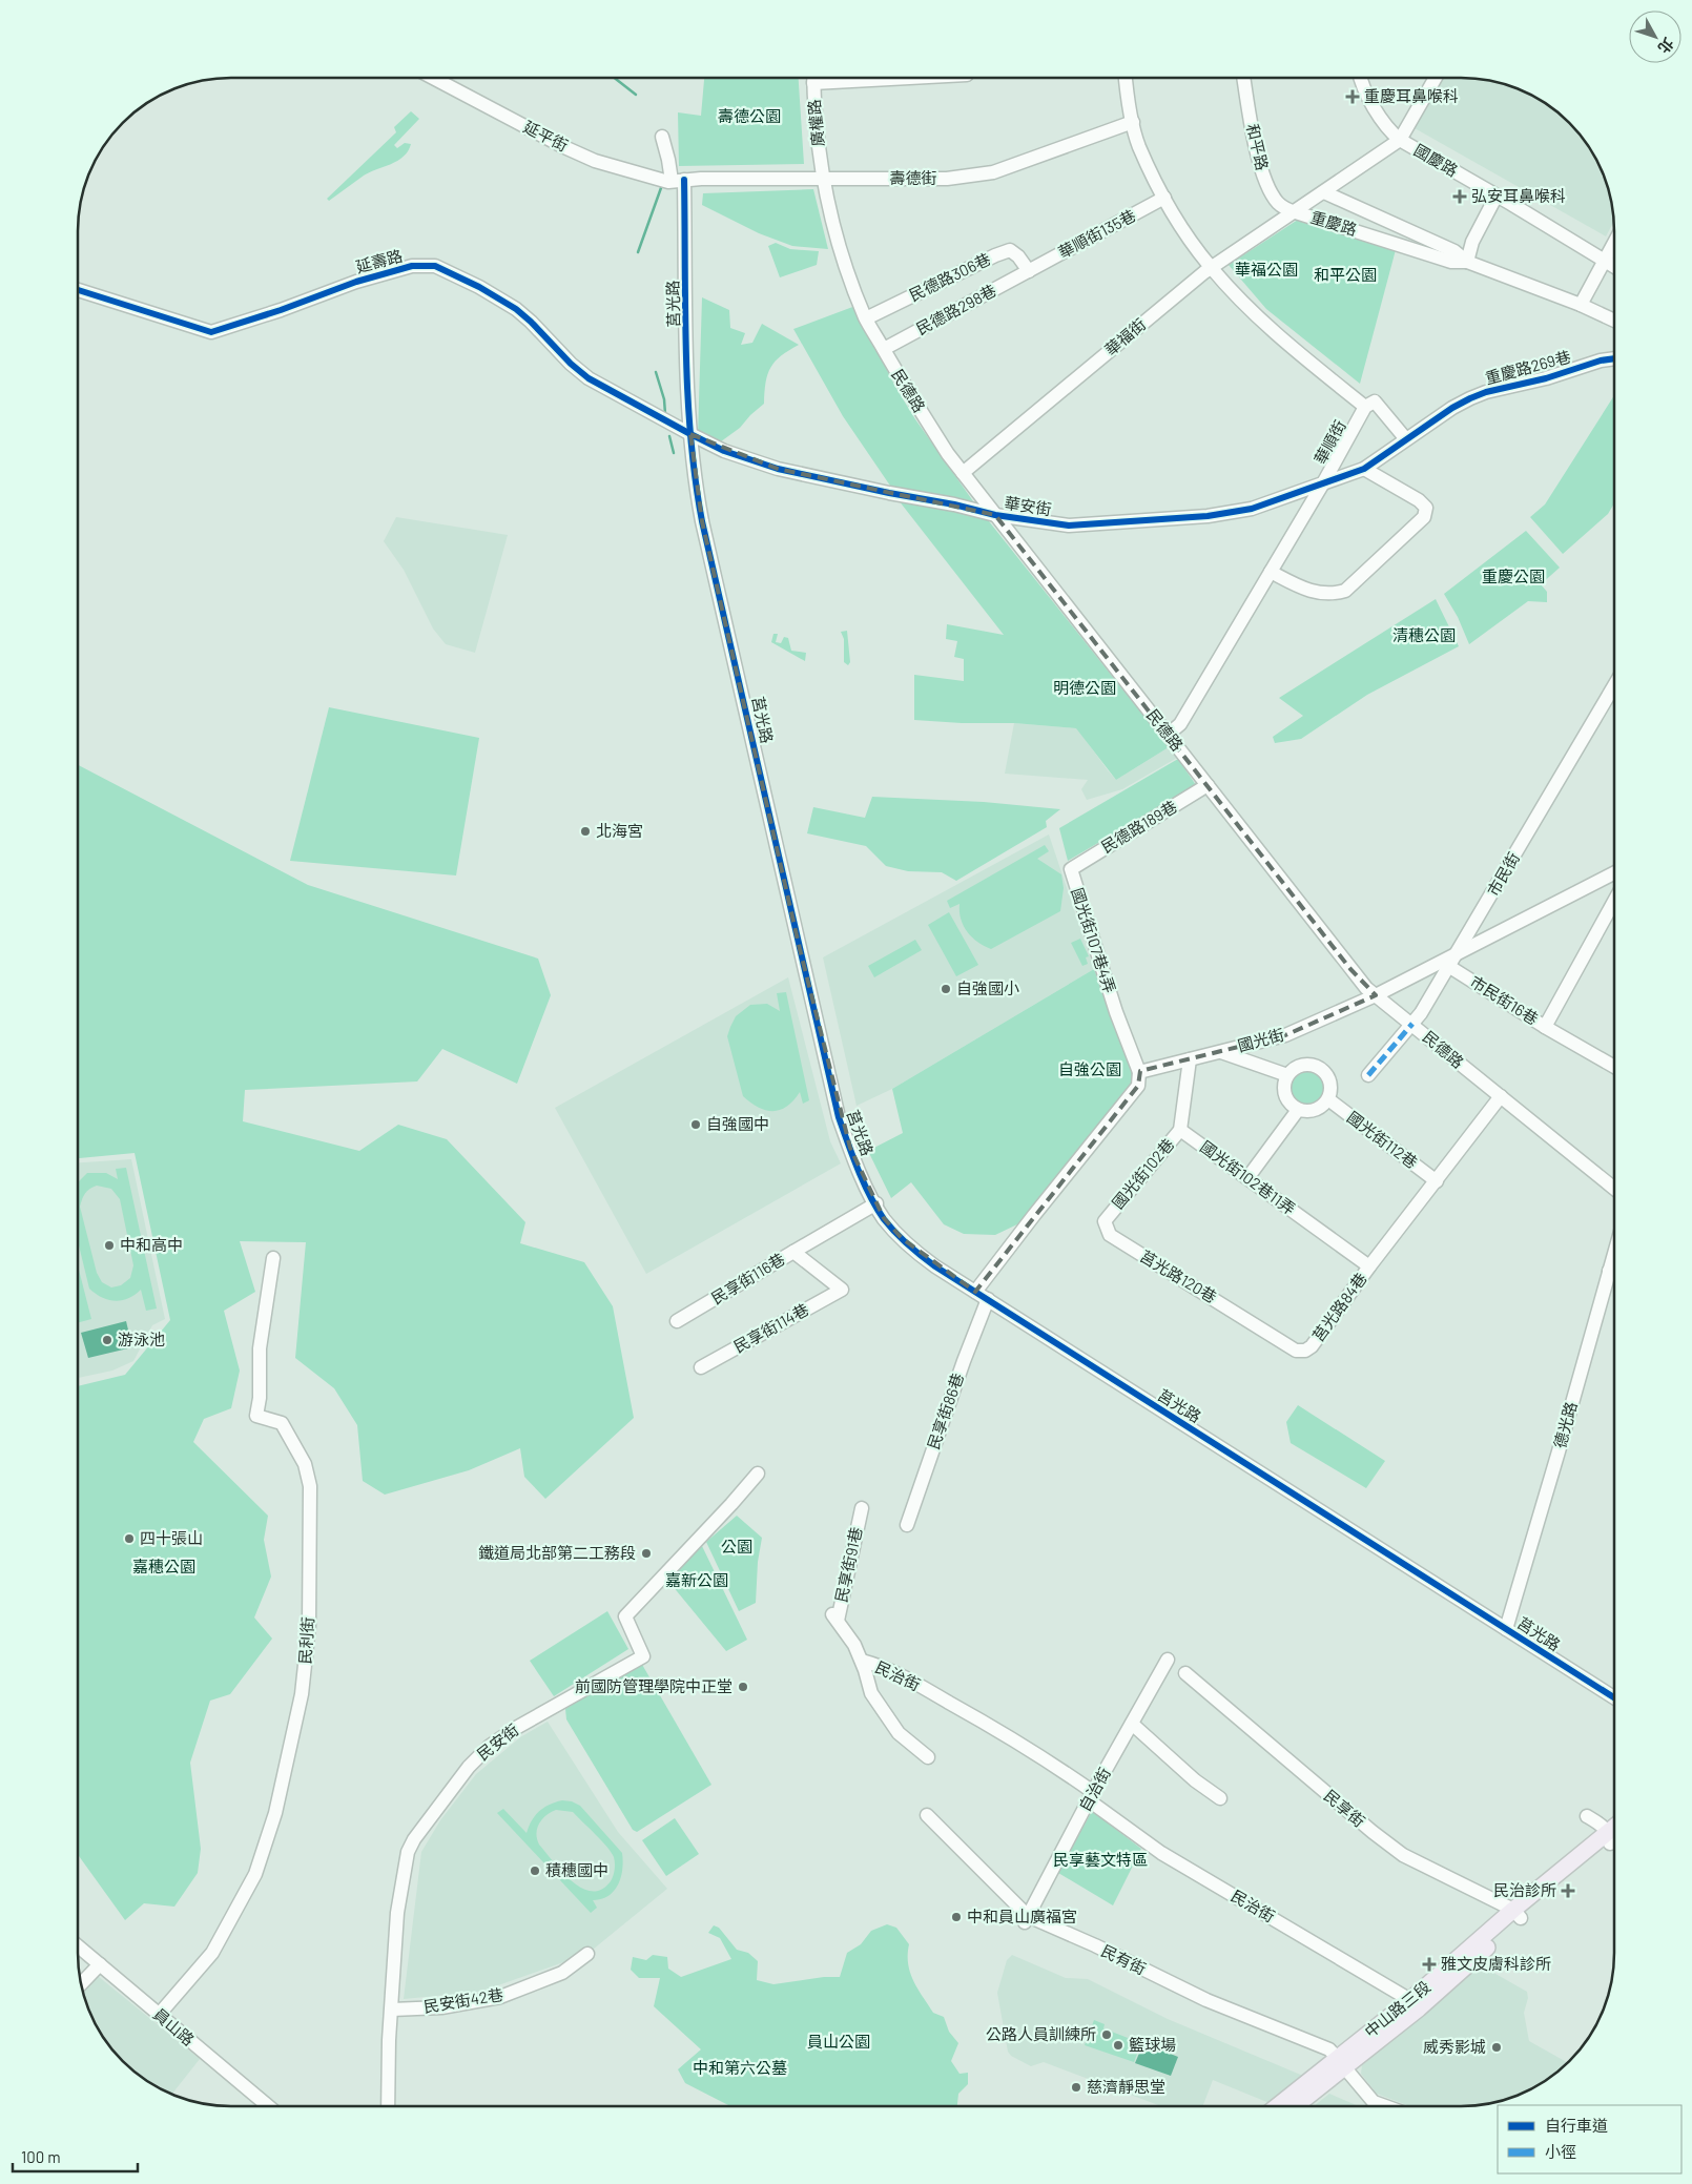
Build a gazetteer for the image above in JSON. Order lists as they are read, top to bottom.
{
  "streets": {
    "main road": ["中山路三段"],
    "street": [
      "廣權路",
      "延平街",
      "和平路",
      "國慶路",
      "壽德街",
      "重慶路",
      "華順街135巷",
      "延壽路",
      "民德路306巷",
      "莒光路",
      "民德路298巷",
      "華福街",
      "重慶路269巷",
      "民德路",
      "華順街",
      "華安街",
      "民德路189巷",
      "市民街",
      "國光街107巷4弄",
      "市民街16巷",
      "國光街",
      "國光街112巷",
      "國光街102巷",
      "國光街102巷11弄",
      "莒光路120巷",
      "民享街116巷",
      "莒光路84巷",
      "民享街114巷",
      "民享街86巷",
      "德光路",
      "民享街91巷",
      "民利街",
      "民治街",
      "民安街",
      "自治街",
      "民享街",
      "民有街",
      "民安街42巷",
      "員山路"
    ]
  },
  "crossings": [
    ["廣權路", "壽德街"],
    ["廣權路", "民德路"],
    ["延平街", "壽德街"],
    ["延平街", "莒光路"],
    ["和平路", "重慶路"],
    ["和平路", "華福街"],
    ["壽德街", "莒光路"],
    ["壽德街", "民德路"],
    ["重慶路", "華福街"],
    ["華順街135巷", "民德路306巷"],
    ["華順街135巷", "民德路298巷"],
    ["延壽路", "莒光路"],
    ["延壽路", "華安街"],
    ["民德路306巷", "民德路298巷"],
    ["民德路306巷", "民德路"],
    ["莒光路", "華安街"],
    ["莒光路", "民享街86巷"],
    ["莒光路", "德光路"],
    ["民德路298巷", "民德路"],
    ["華福街", "民德路"],
    ["重慶路269巷", "華安街"],
    ["民德路", "華順街"],
    ["民德路", "華安街"],
    ["民德路", "民德路189巷"],
    ["民德路", "市民街"],
    ["民德路", "國光街"],
    ["華順街", "華安街"],
    ["民德路189巷", "國光街107巷4弄"],
    ["市民街", "市民街16巷"],
    ["市民街", "國光街"],
    ["國光街107巷4弄", "國光街"],
    ["市民街16巷", "國光街"],
    ["國光街", "國光街102巷"],
    ["國光街102巷", "國光街102巷11弄"],
    ["國光街102巷", "莒光路120巷"],
    ["國光街102巷11弄", "莒光路84巷"],
    ["莒光路120巷", "莒光路84巷"],
    ["民享街116巷", "民享街114巷"],
    ["民享街91巷", "民治街"],
    ["民利街", "員山路"],
    ["民治街", "自治街"],
    ["民治街", "中山路三段"],
    ["民安街", "民安街42巷"],
    ["自治街", "民有街"],
    ["民享街", "中山路三段"],
    ["民有街", "中山路三段"]
  ],
  "parks": [
    "壽德公園",
    "華福公園",
    "和平公園",
    "重慶公園",
    "清穗公園",
    "明德公園",
    "自強公園",
    "公園",
    "嘉穗公園",
    "嘉新公園",
    "民享藝文特區",
    "員山公園",
    "中和第六公墓"
  ],
  "places": {
    "health": [
      "重慶耳鼻喉科",
      "弘安耳鼻喉科",
      "民治診所",
      "雅文皮膚科診所"
    ],
    "other": [
      "北海宮",
      "自強國小",
      "自強國中",
      "中和高中",
      "游泳池",
      "四十張山",
      "鐵道局北部第二工務段",
      "前國防管理學院中正堂",
      "積穗國中",
      "中和員山廣福宮",
      "公路人員訓練所",
      "籃球場",
      "威秀影城",
      "慈濟靜思堂"
    ]
  },
  "legend": ["自行車道", "小徑"],
  "scale_bar": "100 m",
  "north": "bottom right"
}
